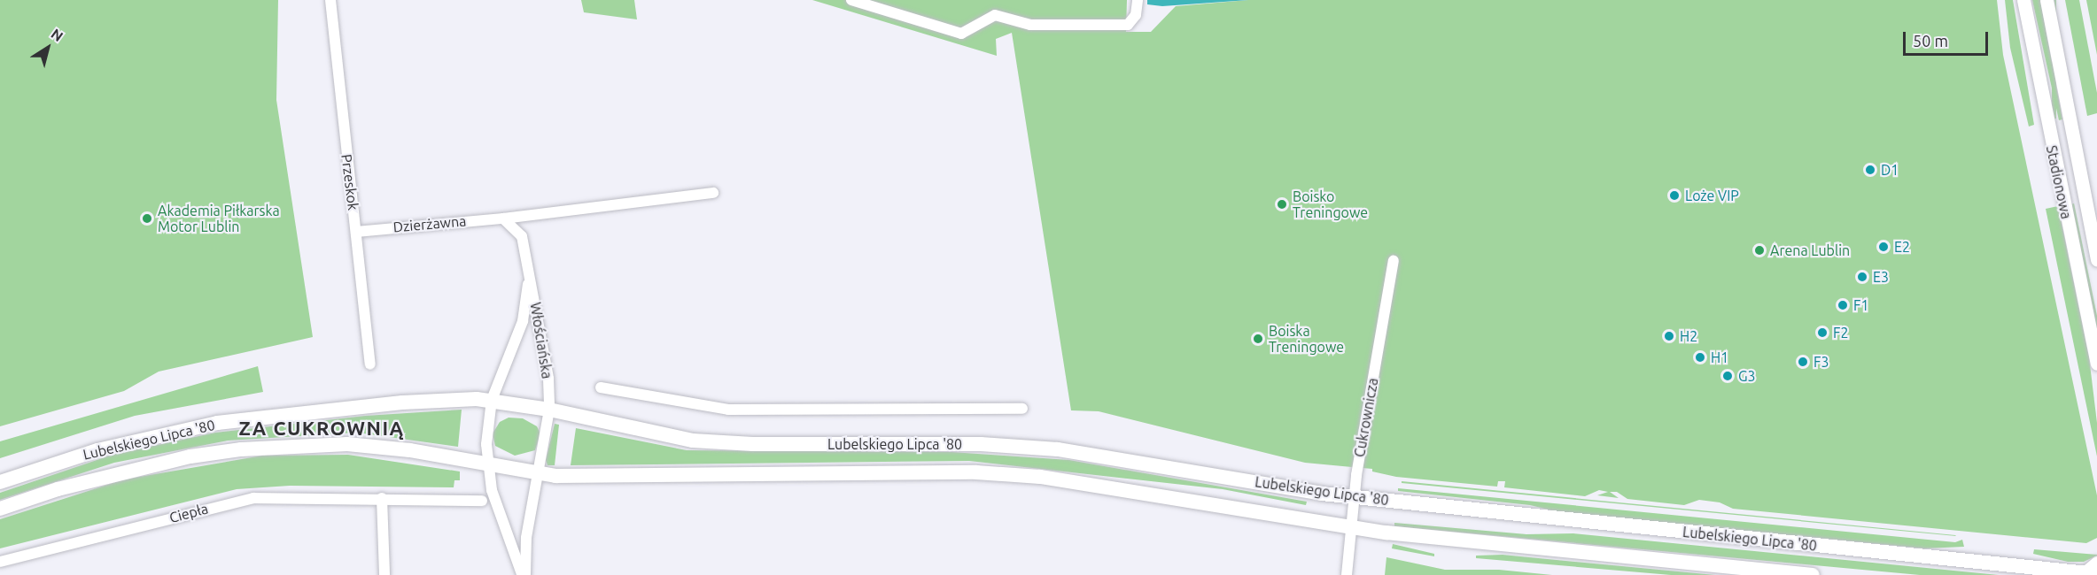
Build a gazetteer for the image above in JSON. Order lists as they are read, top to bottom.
{
  "streets": {
    "main road": ["Lubelskiego Lipca '80"],
    "street": [
      "Przeskok",
      "Stadionowa",
      "Dzierżawna",
      "Włościańska",
      "Cukrownicza",
      "Ciepła"
    ]
  },
  "crossings": [
    ["Przeskok", "Dzierżawna"],
    ["Dzierżawna", "Włościańska"],
    ["Włościańska", "Lubelskiego Lipca '80"],
    ["Cukrownicza", "Lubelskiego Lipca '80"]
  ],
  "districts": ["ZA CUKROWNIĄ"],
  "places": [
    "D1",
    "Loże VIP",
    "Boisko Treningowe",
    "Akademia Piłkarska Motor Lublin",
    "E2",
    "Arena Lublin",
    "E3",
    "F1",
    "F2",
    "H2",
    "Boiska Treningowe",
    "H1",
    "F3",
    "G3"
  ],
  "scale_bar": "50 m",
  "north": "top right"
}
